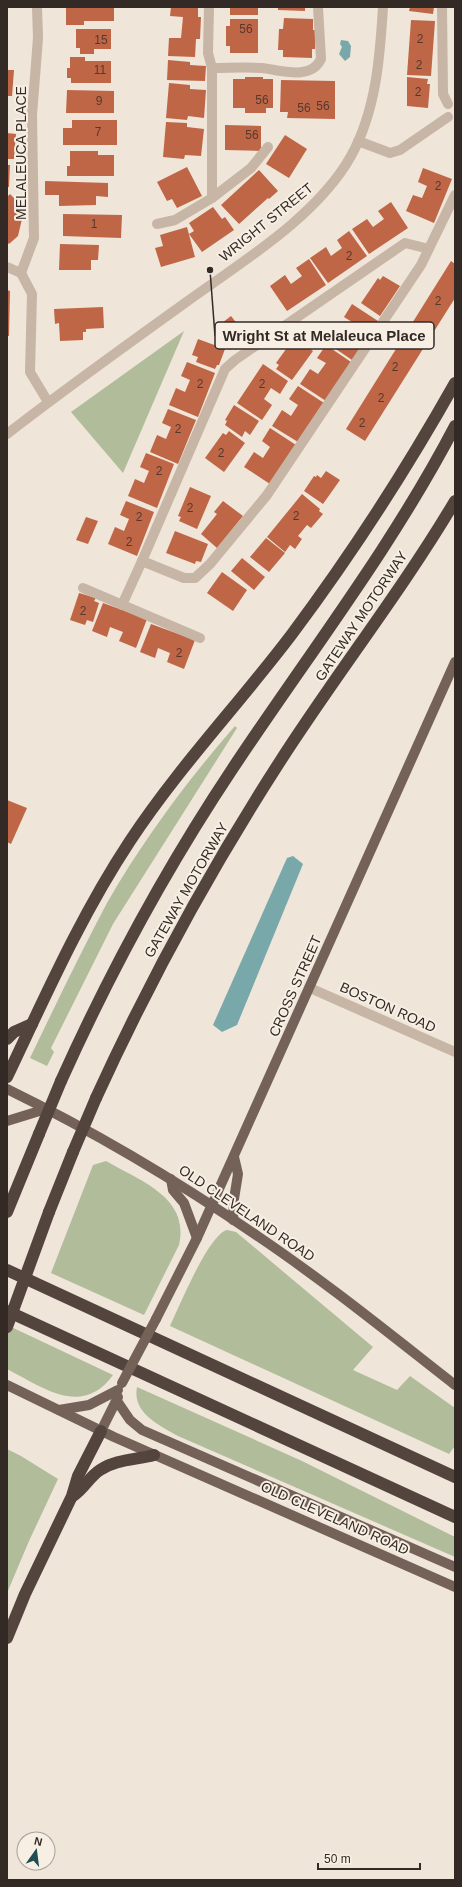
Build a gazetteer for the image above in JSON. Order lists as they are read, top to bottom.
{
  "streets": {
    "highway": ["GATEWAY MOTORWAY"],
    "main road": ["CROSS STREET", "OLD CLEVELAND ROAD"],
    "street": ["MELALEUCA PLACE", "WRIGHT STREET", "BOSTON ROAD"]
  },
  "crossings": [
    ["CROSS STREET", "BOSTON ROAD"],
    ["CROSS STREET", "OLD CLEVELAND ROAD"]
  ],
  "places": ["Wright St at Melaleuca Place"],
  "house_numbers": [
    "56",
    "2",
    "15",
    "2",
    "11",
    "2",
    "56",
    "9",
    "56",
    "56",
    "7",
    "56",
    "2",
    "1",
    "2",
    "2",
    "2",
    "2",
    "2",
    "2",
    "2",
    "2",
    "2",
    "2",
    "2",
    "2",
    "2",
    "2",
    "2",
    "2"
  ],
  "scale_bar": "50 m",
  "north": "top"
}
